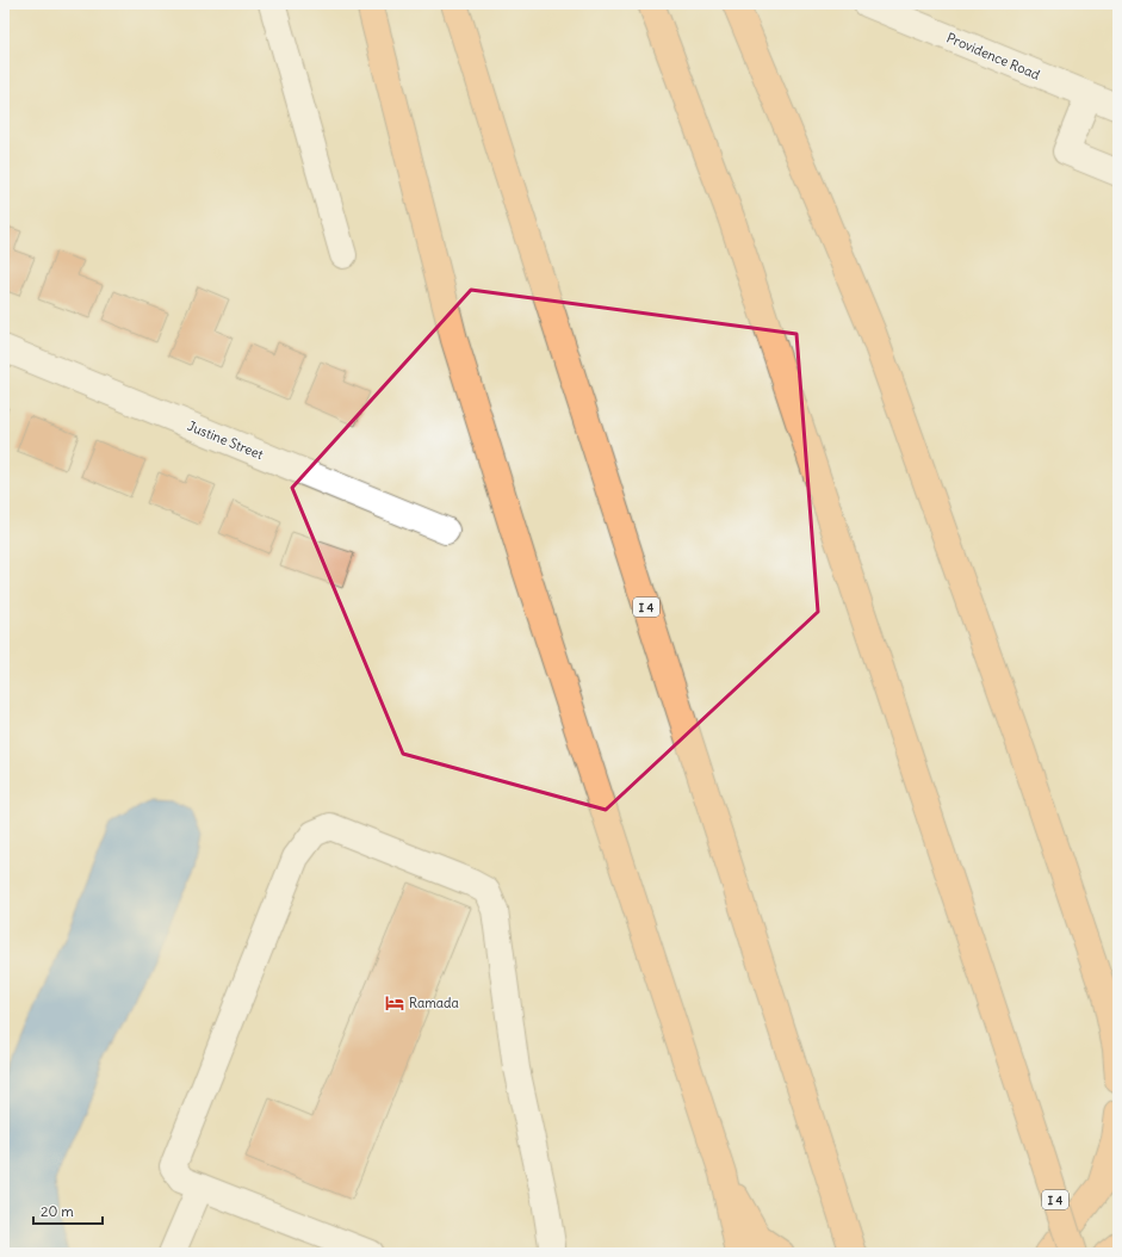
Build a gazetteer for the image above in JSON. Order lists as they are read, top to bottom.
{
  "streets": {
    "highway": ["I 4"],
    "street": ["Providence Road", "Justine Street"]
  },
  "places": {
    "hotel": ["Ramada"]
  },
  "scale_bar": "20 m"
}
